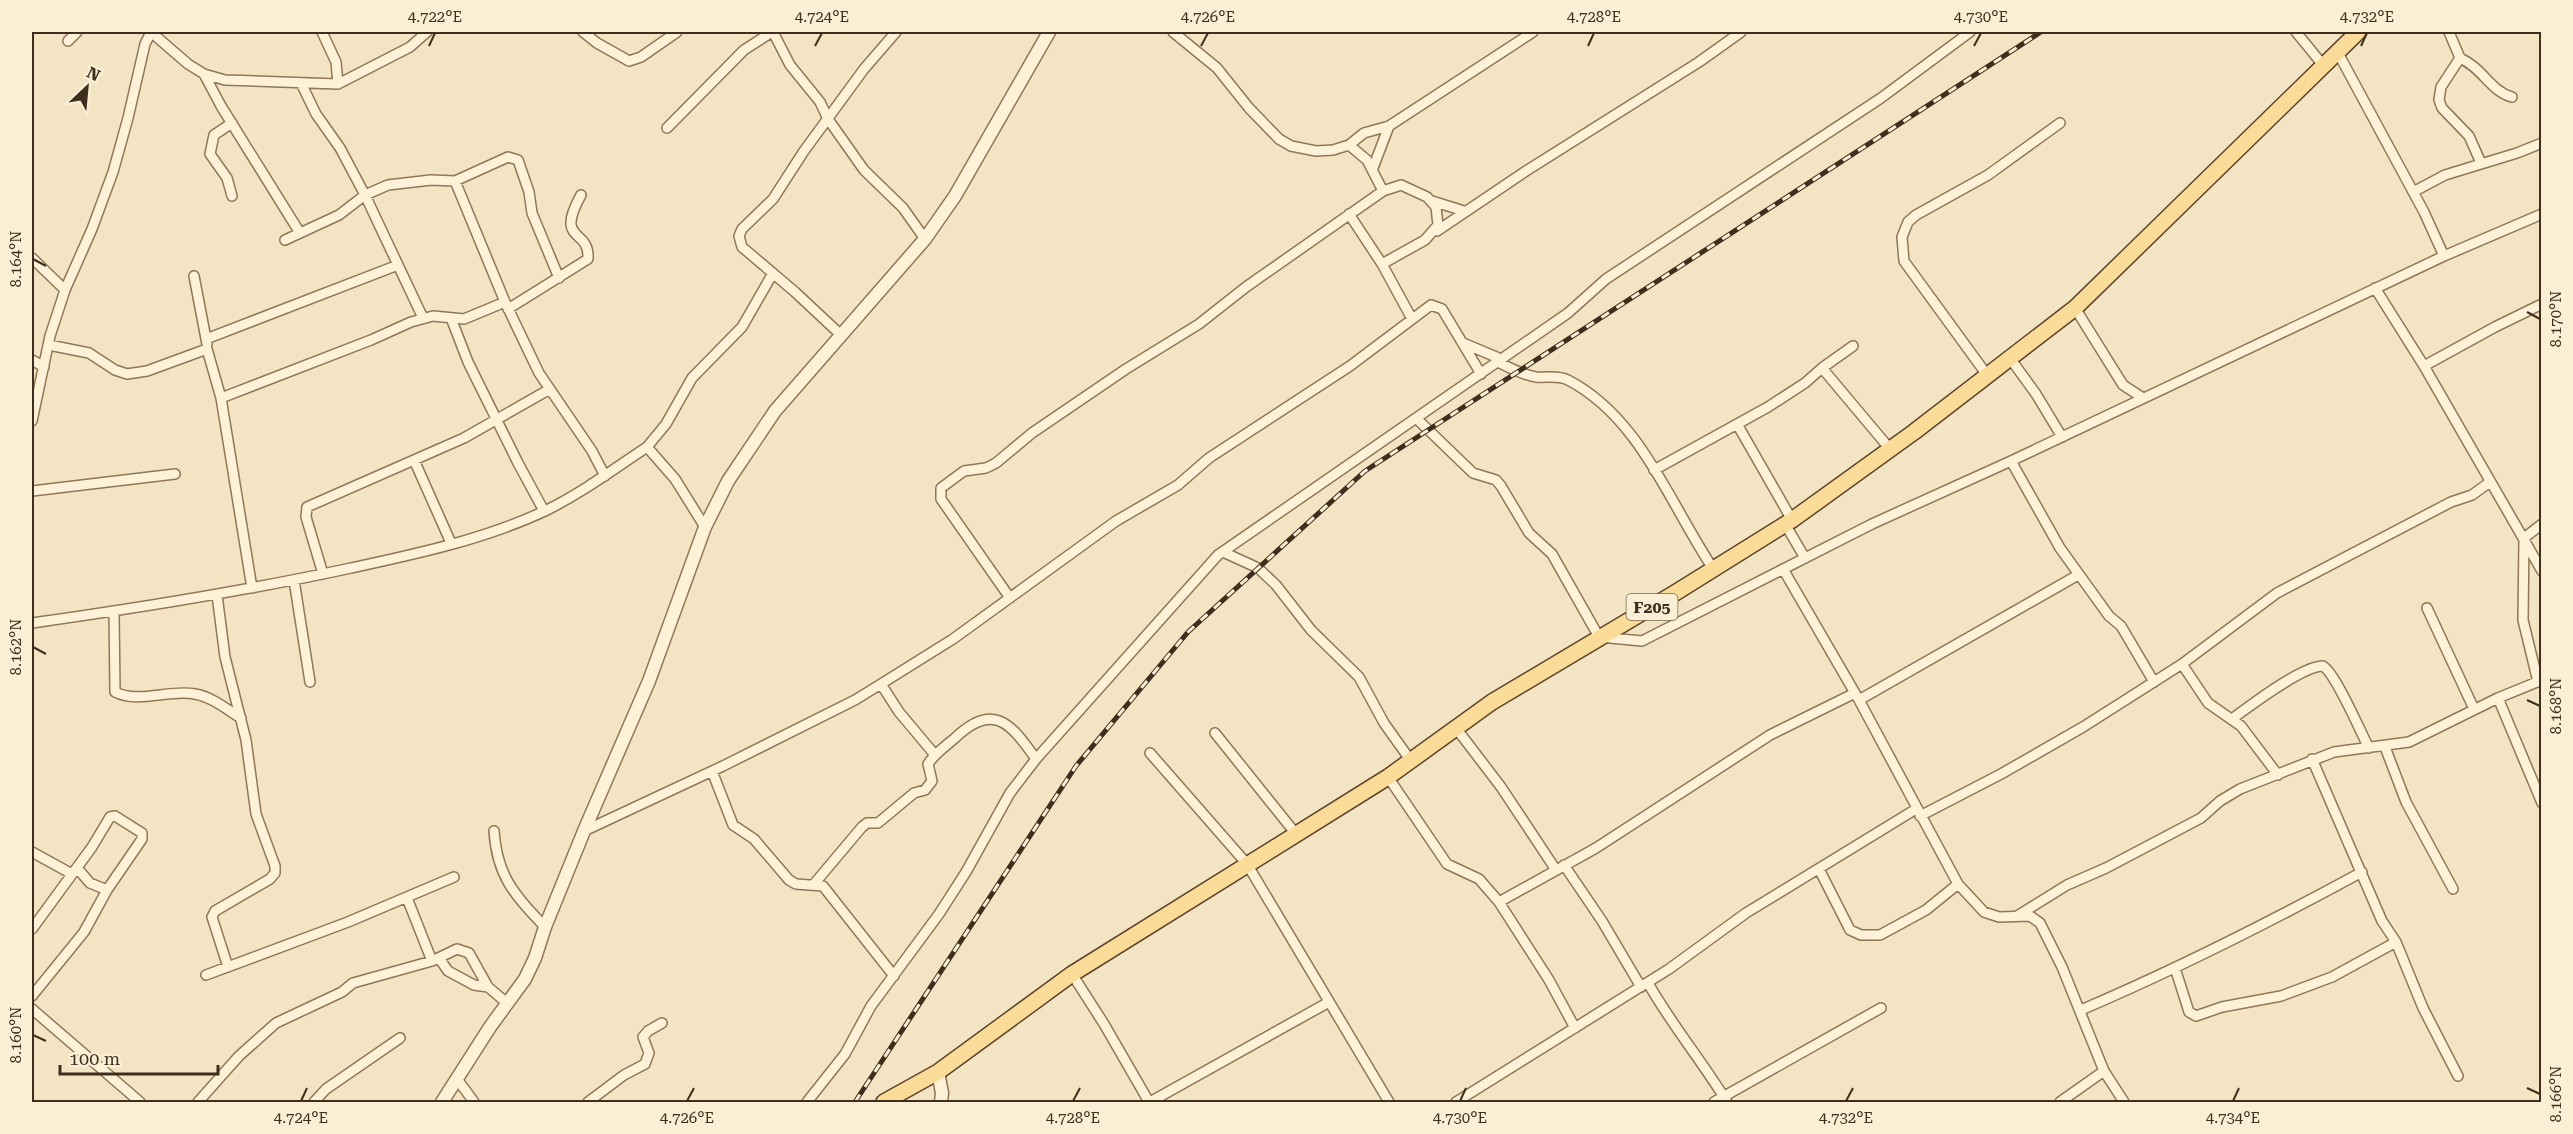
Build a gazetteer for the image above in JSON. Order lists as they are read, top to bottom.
{
  "streets": {
    "main road": ["F205"]
  },
  "scale_bar": "100 m",
  "north": "top right",
  "coordinates": [
    "4.722°E",
    "4.724°E",
    "4.726°E",
    "4.728°E",
    "4.730°E",
    "4.732°E",
    "8.164°N",
    "8.170°N",
    "8.162°N",
    "8.168°N",
    "8.160°N",
    "8.166°N",
    "4.734°E"
  ]
}
